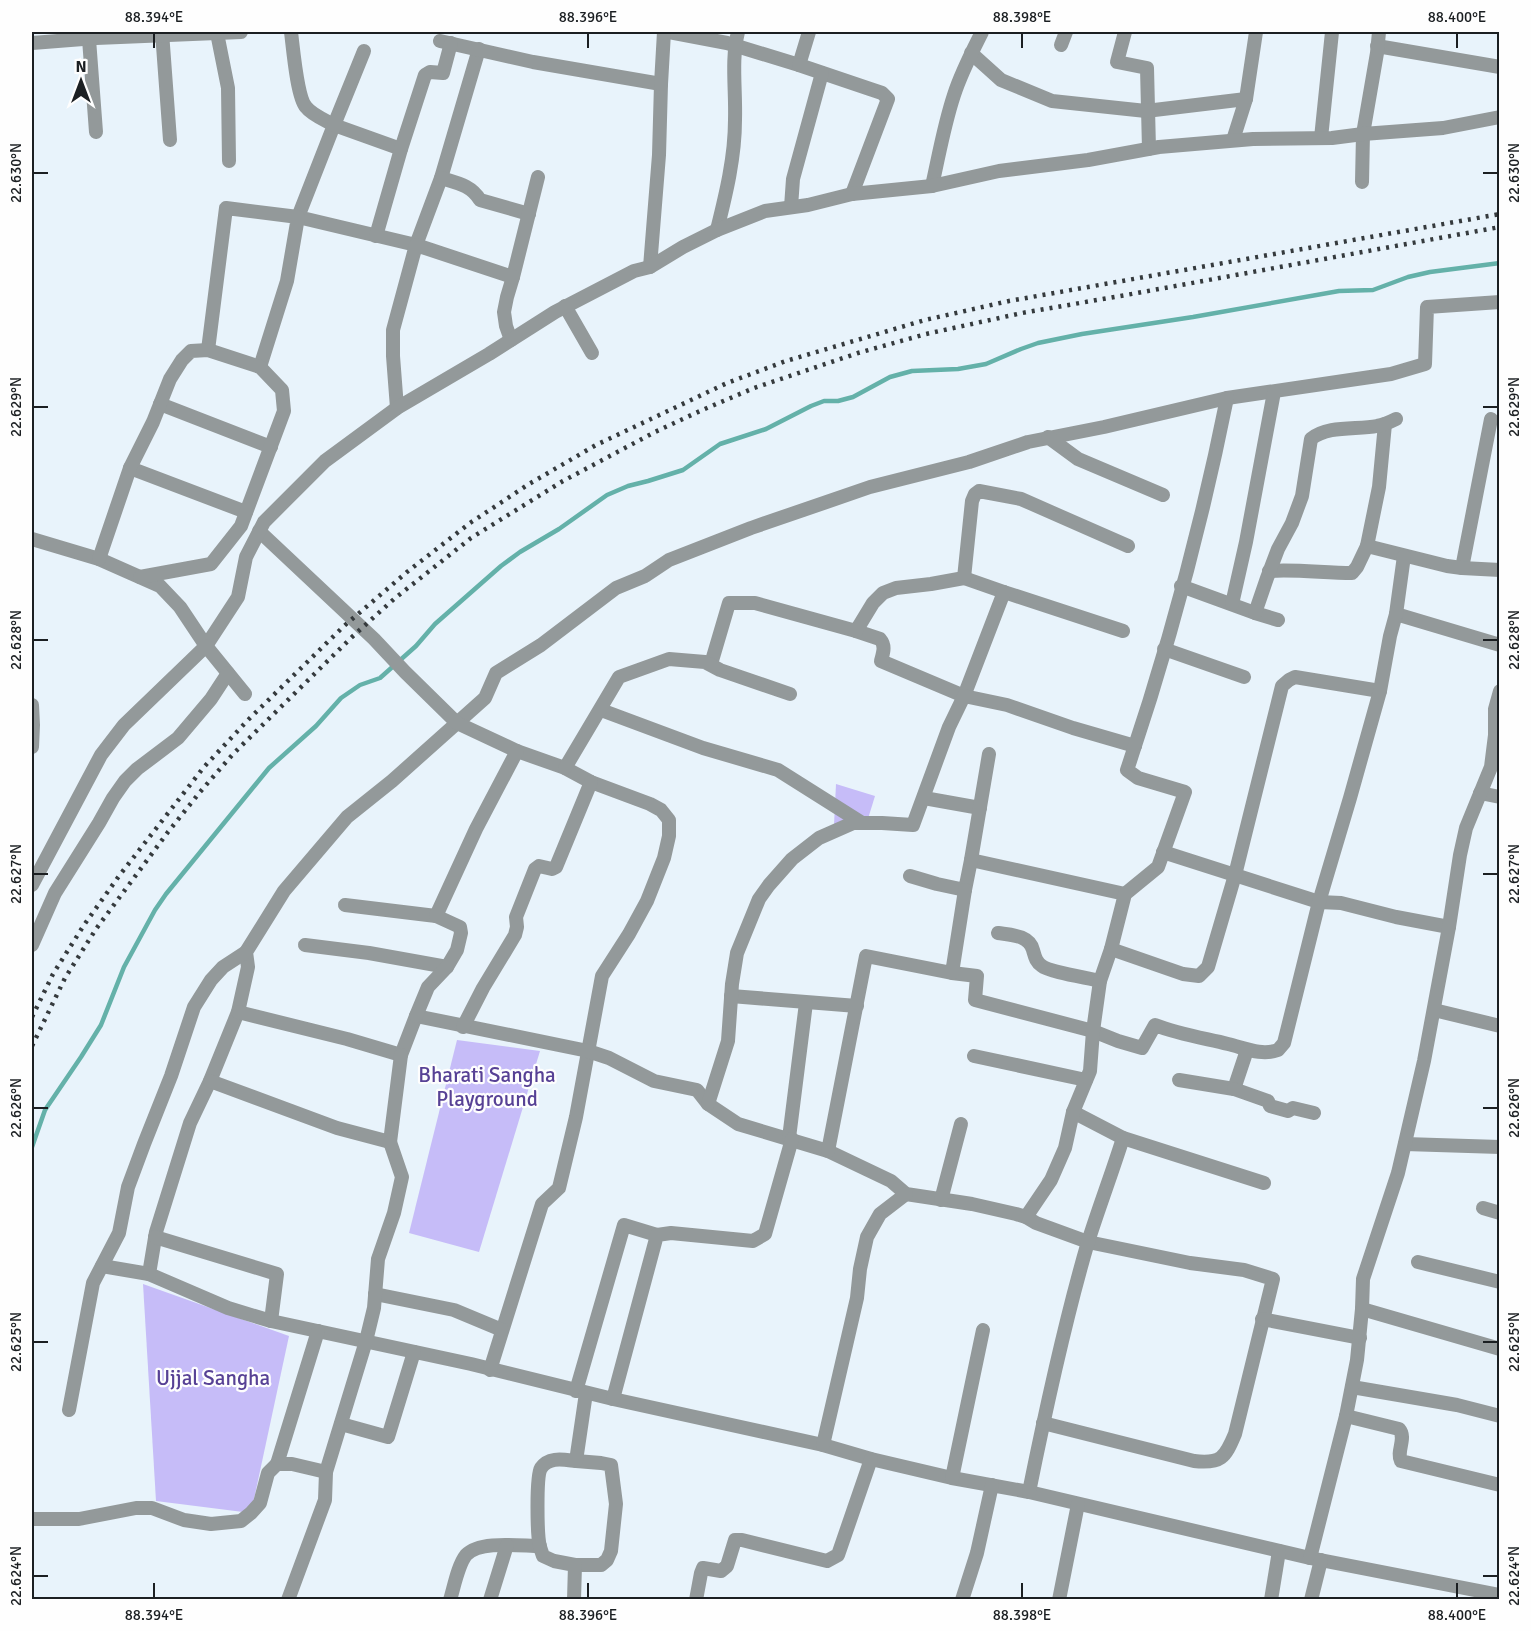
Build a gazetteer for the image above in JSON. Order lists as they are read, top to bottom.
{
  "parks": ["Bharati Sangha Playground", "Ujjal Sangha"],
  "north": "top",
  "coordinates": [
    "88.394°E",
    "88.396°E",
    "88.398°E",
    "88.400°E",
    "22.630°N",
    "22.629°N",
    "22.628°N",
    "22.627°N",
    "22.626°N",
    "22.625°N",
    "22.624°N"
  ]
}
